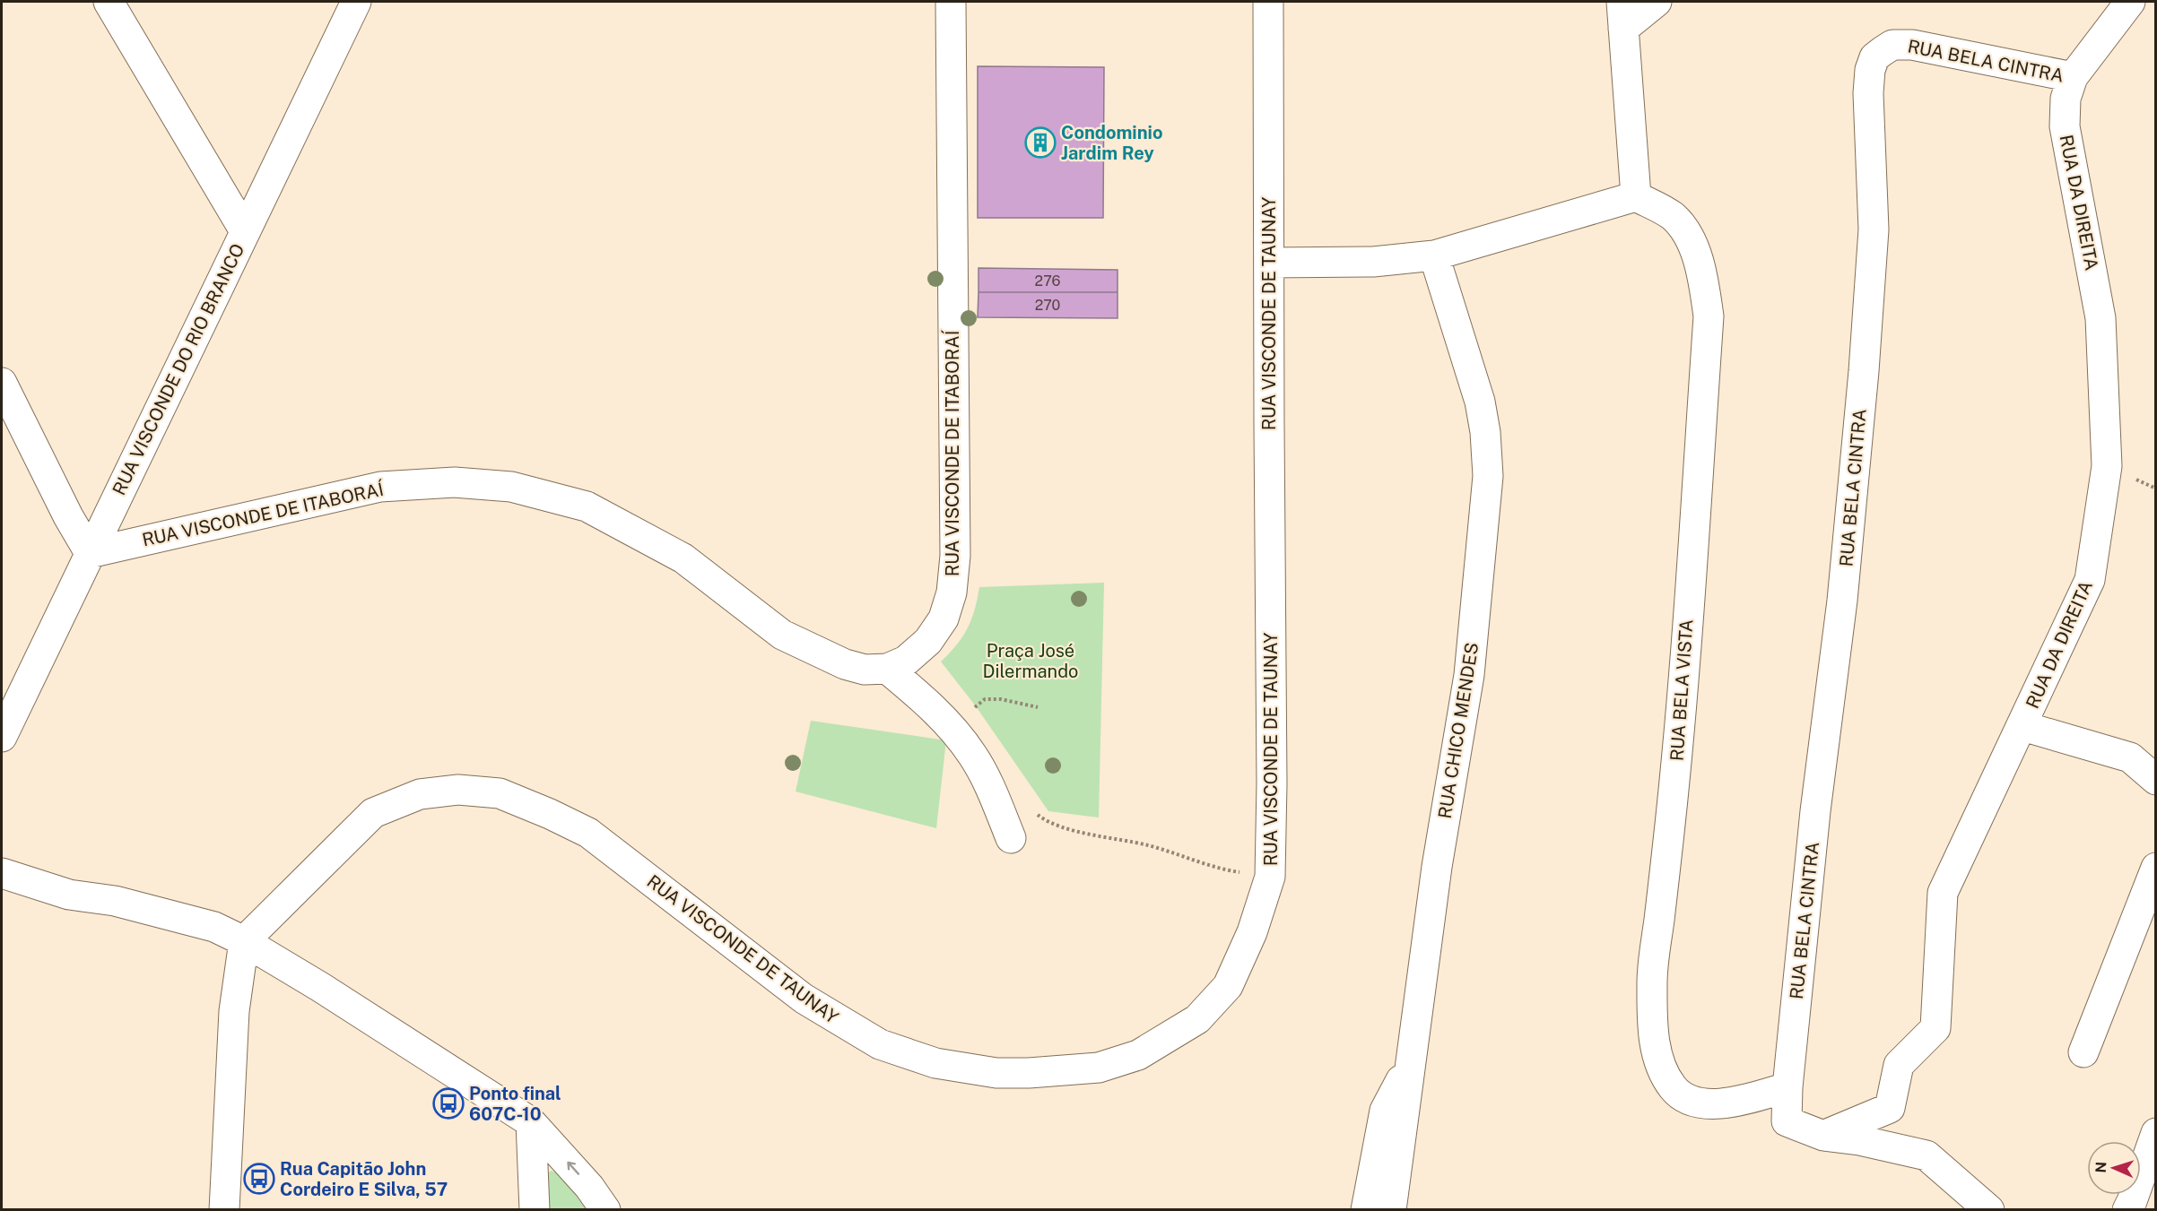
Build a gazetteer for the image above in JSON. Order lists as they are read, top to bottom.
{
  "streets": {
    "street": [
      "RUA BELA CINTRA",
      "RUA DA DIREITA",
      "RUA VISCONDE DE TAUNAY",
      "RUA VISCONDE DO RIO BRANCO",
      "RUA VISCONDE DE ITABORAÍ",
      "RUA BELA VISTA",
      "RUA CHICO MENDES"
    ]
  },
  "crossings": [
    ["RUA BELA CINTRA", "RUA DA DIREITA"],
    ["RUA BELA CINTRA", "RUA BELA VISTA"],
    ["RUA VISCONDE DO RIO BRANCO", "RUA VISCONDE DE ITABORAÍ"]
  ],
  "parks": ["Praça José Dilermando"],
  "places": {
    "building": ["Condominio Jardim Rey"],
    "bus stop": ["Ponto final 607C-10", "Rua Capitão John Cordeiro E Silva, 57"]
  },
  "house_numbers": ["276", "270"],
  "north": "left"
}
